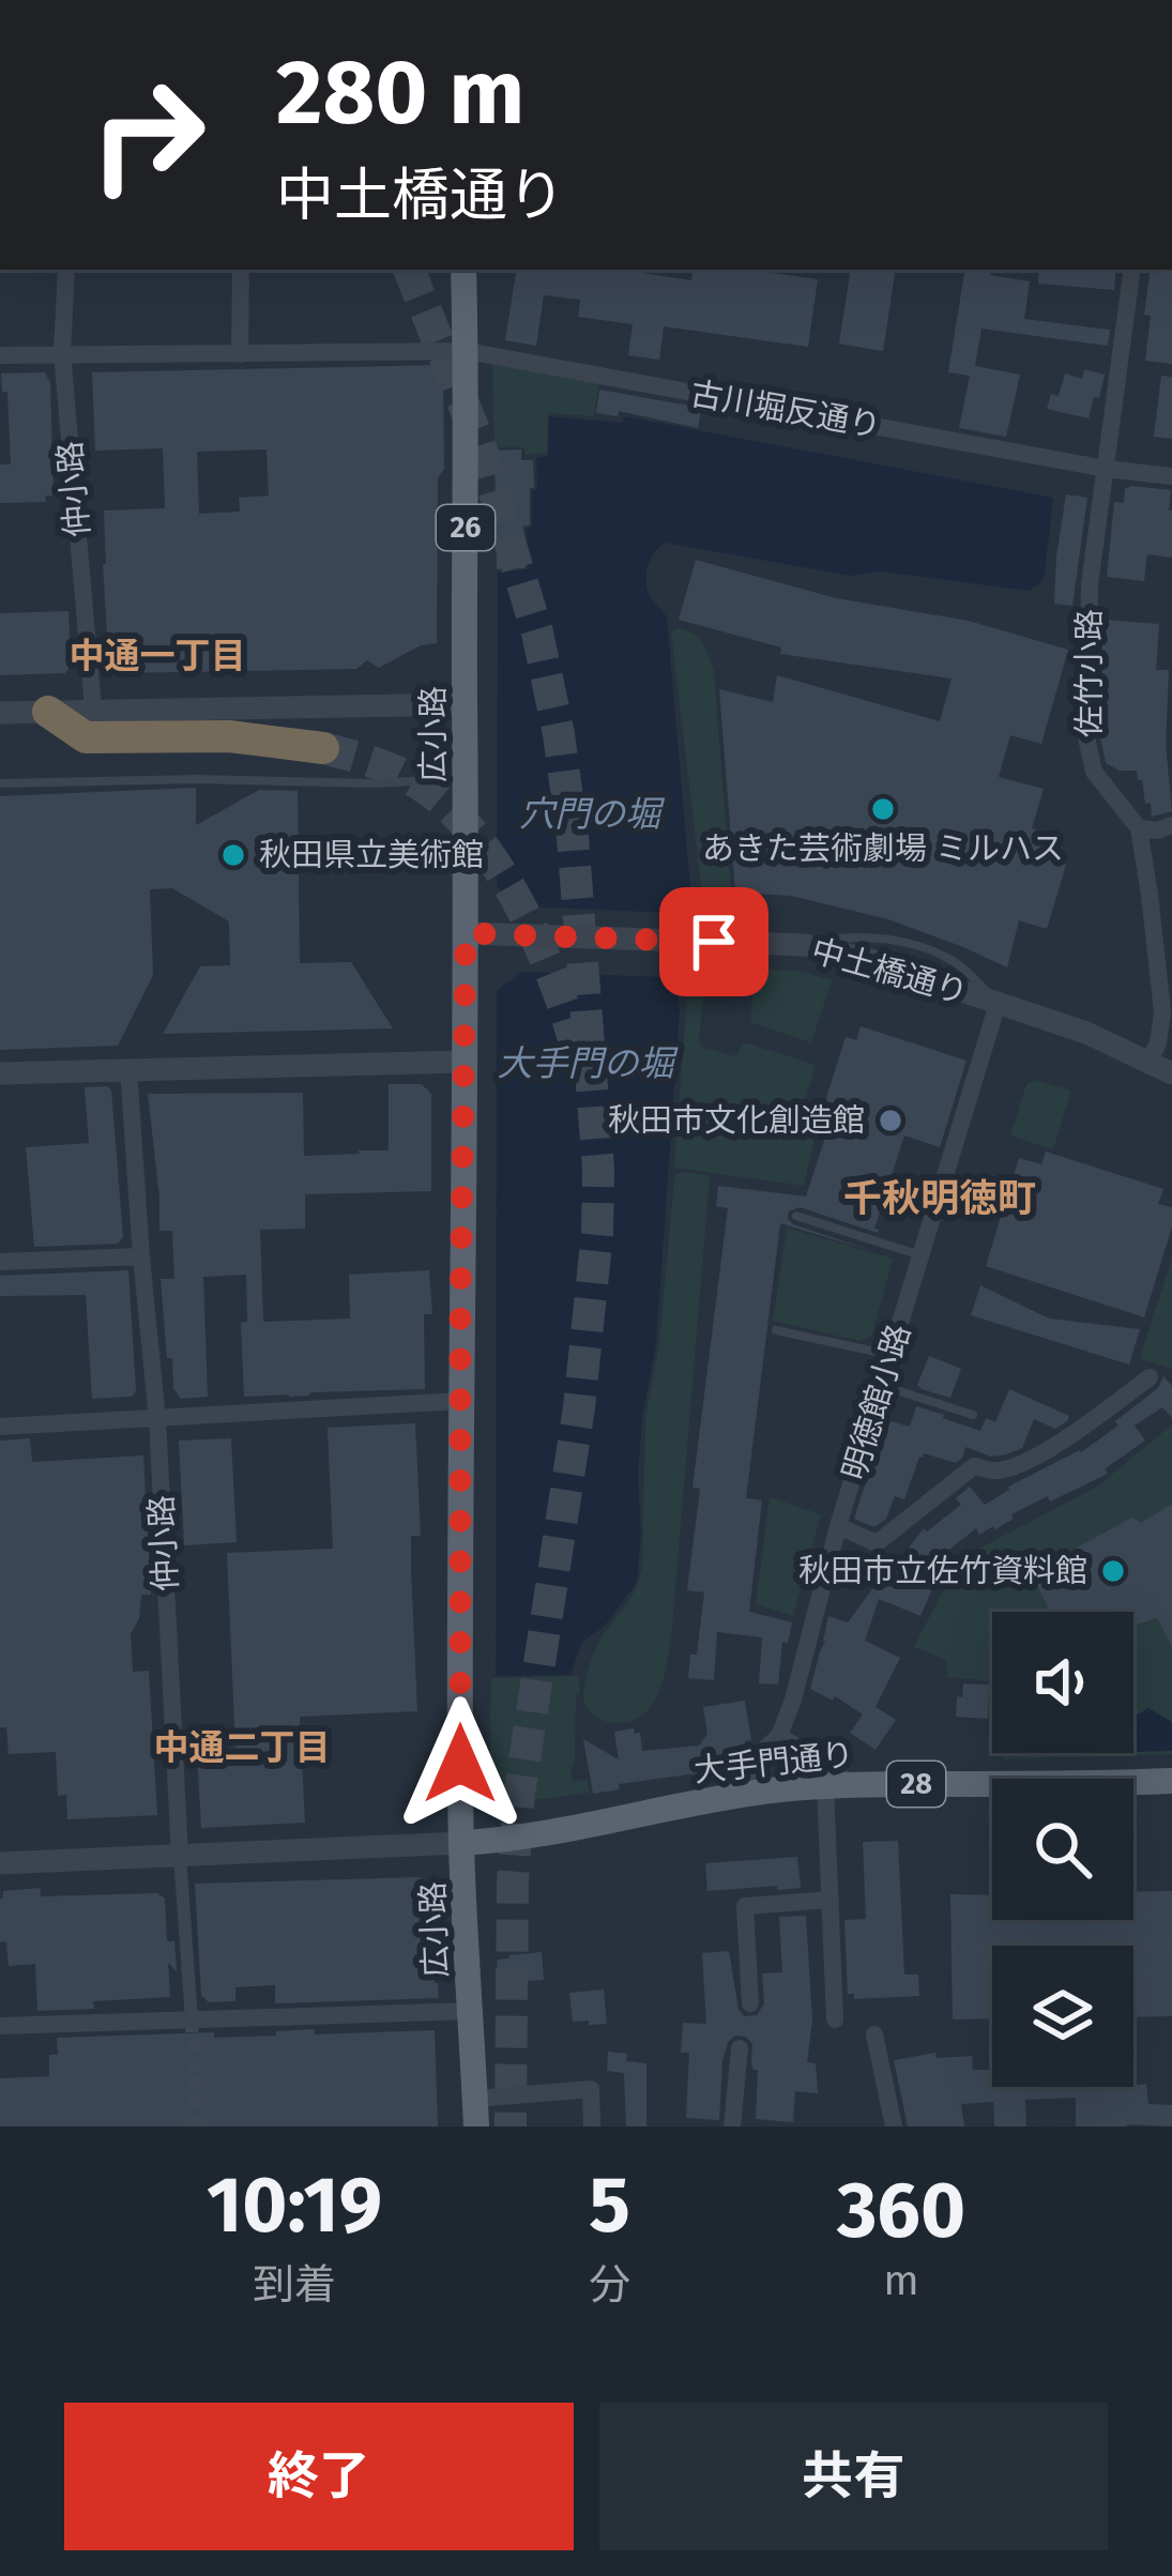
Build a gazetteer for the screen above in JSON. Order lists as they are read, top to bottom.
{
  "streets": {
    "main road": [
      "26",
      "広小路",
      "大手門通り",
      "28"
    ],
    "street": [
      "古川堀反通り",
      "仲小路",
      "佐竹小路",
      "中土橋通り",
      "明徳館小路"
    ]
  },
  "crossings": [
    ["古川堀反通り", "仲小路"],
    ["古川堀反通り", "佐竹小路"],
    ["古川堀反通り", "広小路"],
    ["佐竹小路", "中土橋通り"],
    ["広小路", "中土橋通り"],
    ["広小路", "大手門通り"],
    ["中土橋通り", "明徳館小路"],
    ["明徳館小路", "大手門通り"]
  ],
  "districts": ["中通一丁目", "千秋明徳町", "中通二丁目"],
  "water": ["穴門の堀", "大手門の堀"],
  "places": [
    "あきた芸術劇場 ミルハス",
    "秋田県立美術館",
    "秋田市文化創造館",
    "秋田市立佐竹資料館"
  ],
  "page": {
    "turn": ["280 m", "中土橋通り"],
    "eta": [
      "10:19",
      "到着",
      "5",
      "分",
      "360",
      "m"
    ],
    "buttons": ["終了", "共有"]
  }
}
